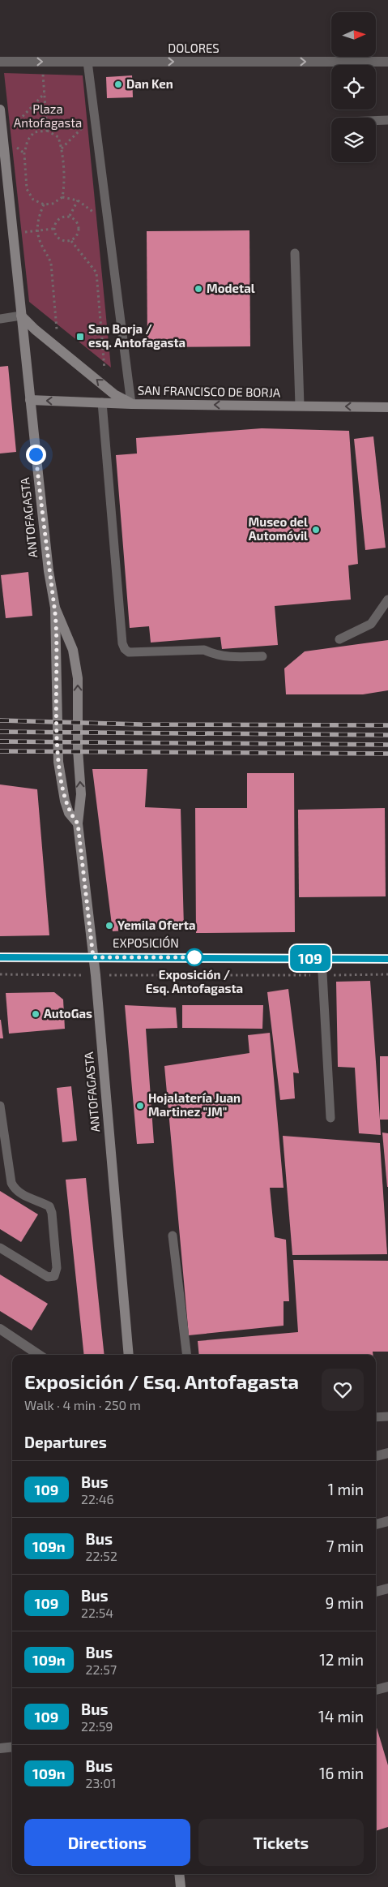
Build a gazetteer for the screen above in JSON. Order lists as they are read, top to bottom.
{
  "streets": {
    "main road": ["SAN FRANCISCO DE BORJA", "ANTOFAGASTA", "EXPOSICIÓN"],
    "street": ["DOLORES"]
  },
  "crossings": [
    ["SAN FRANCISCO DE BORJA", "ANTOFAGASTA"],
    ["ANTOFAGASTA", "EXPOSICIÓN"]
  ],
  "one_way": ["DOLORES", "SAN FRANCISCO DE BORJA"],
  "parks": ["Plaza Antofagasta"],
  "places": {
    "other": [
      "Dan Ken",
      "Modetal",
      "Museo del Automóvil",
      "Yemila Oferta",
      "Exposición / Esq. Antofagasta",
      "AutoGas",
      "Hojalatería Juan Martinez \"JM\""
    ],
    "transit": ["San Borja / esq. Antofagasta"]
  },
  "lines": ["bus line 109"],
  "north": "right",
  "page": {
    "on_map": "109",
    "heading": [
      ["Exposición / Esq. Antofagasta", "Walk · 4 min · 250 m"],
      "Departures"
    ],
    "list": [
      {
        "mark": "109",
        "name": "Bus",
        "note": "22:46",
        "value": "1 min"
      },
      {
        "mark": "109n",
        "name": "Bus",
        "note": "22:52",
        "value": "7 min"
      },
      {
        "mark": "109",
        "name": "Bus",
        "note": "22:54",
        "value": "9 min"
      },
      {
        "mark": "109n",
        "name": "Bus",
        "note": "22:57",
        "value": "12 min"
      },
      {
        "mark": "109",
        "name": "Bus",
        "note": "22:59",
        "value": "14 min"
      },
      {
        "mark": "109n",
        "name": "Bus",
        "note": "23:01",
        "value": "16 min"
      }
    ],
    "buttons": ["Directions", "Tickets"]
  }
}
